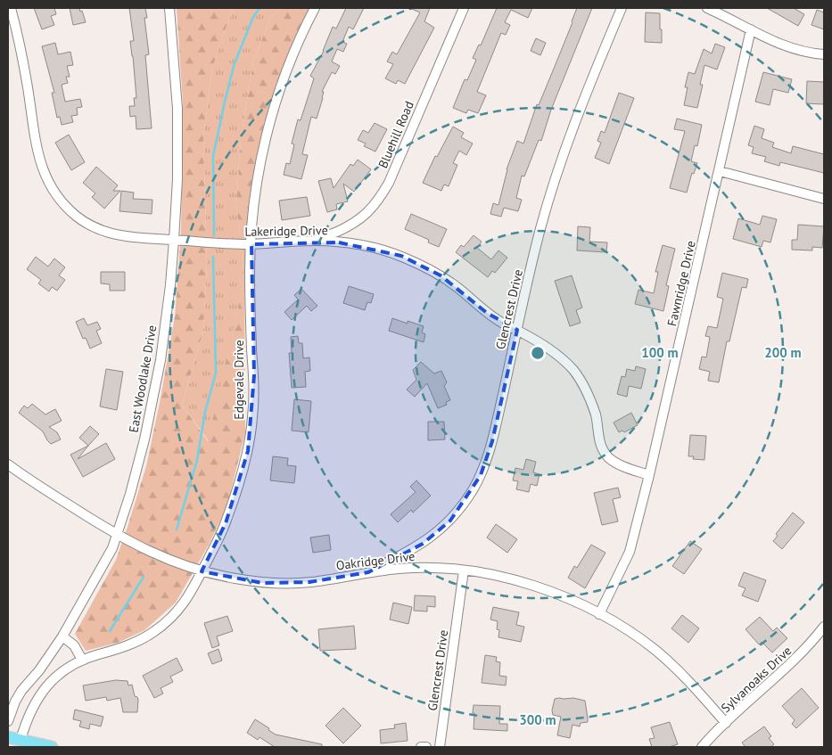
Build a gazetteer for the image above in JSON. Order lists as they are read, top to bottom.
{
  "streets": {
    "street": [
      "Bluehill Road",
      "Lakeridge Drive",
      "Fawnridge Drive",
      "Glencrest Drive",
      "East Woodlake Drive",
      "Edgevale Drive",
      "Oakridge Drive",
      "Sylvanoaks Drive"
    ]
  },
  "crossings": [
    ["Bluehill Road", "Lakeridge Drive"],
    ["Lakeridge Drive", "Fawnridge Drive"],
    ["Lakeridge Drive", "Glencrest Drive"],
    ["Lakeridge Drive", "East Woodlake Drive"],
    ["Lakeridge Drive", "Edgevale Drive"],
    ["Fawnridge Drive", "Oakridge Drive"],
    ["Glencrest Drive", "Oakridge Drive"],
    ["East Woodlake Drive", "Oakridge Drive"],
    ["Edgevale Drive", "Oakridge Drive"],
    ["Oakridge Drive", "Sylvanoaks Drive"]
  ],
  "rings": ["100 m", "200 m", "300 m"]
}
